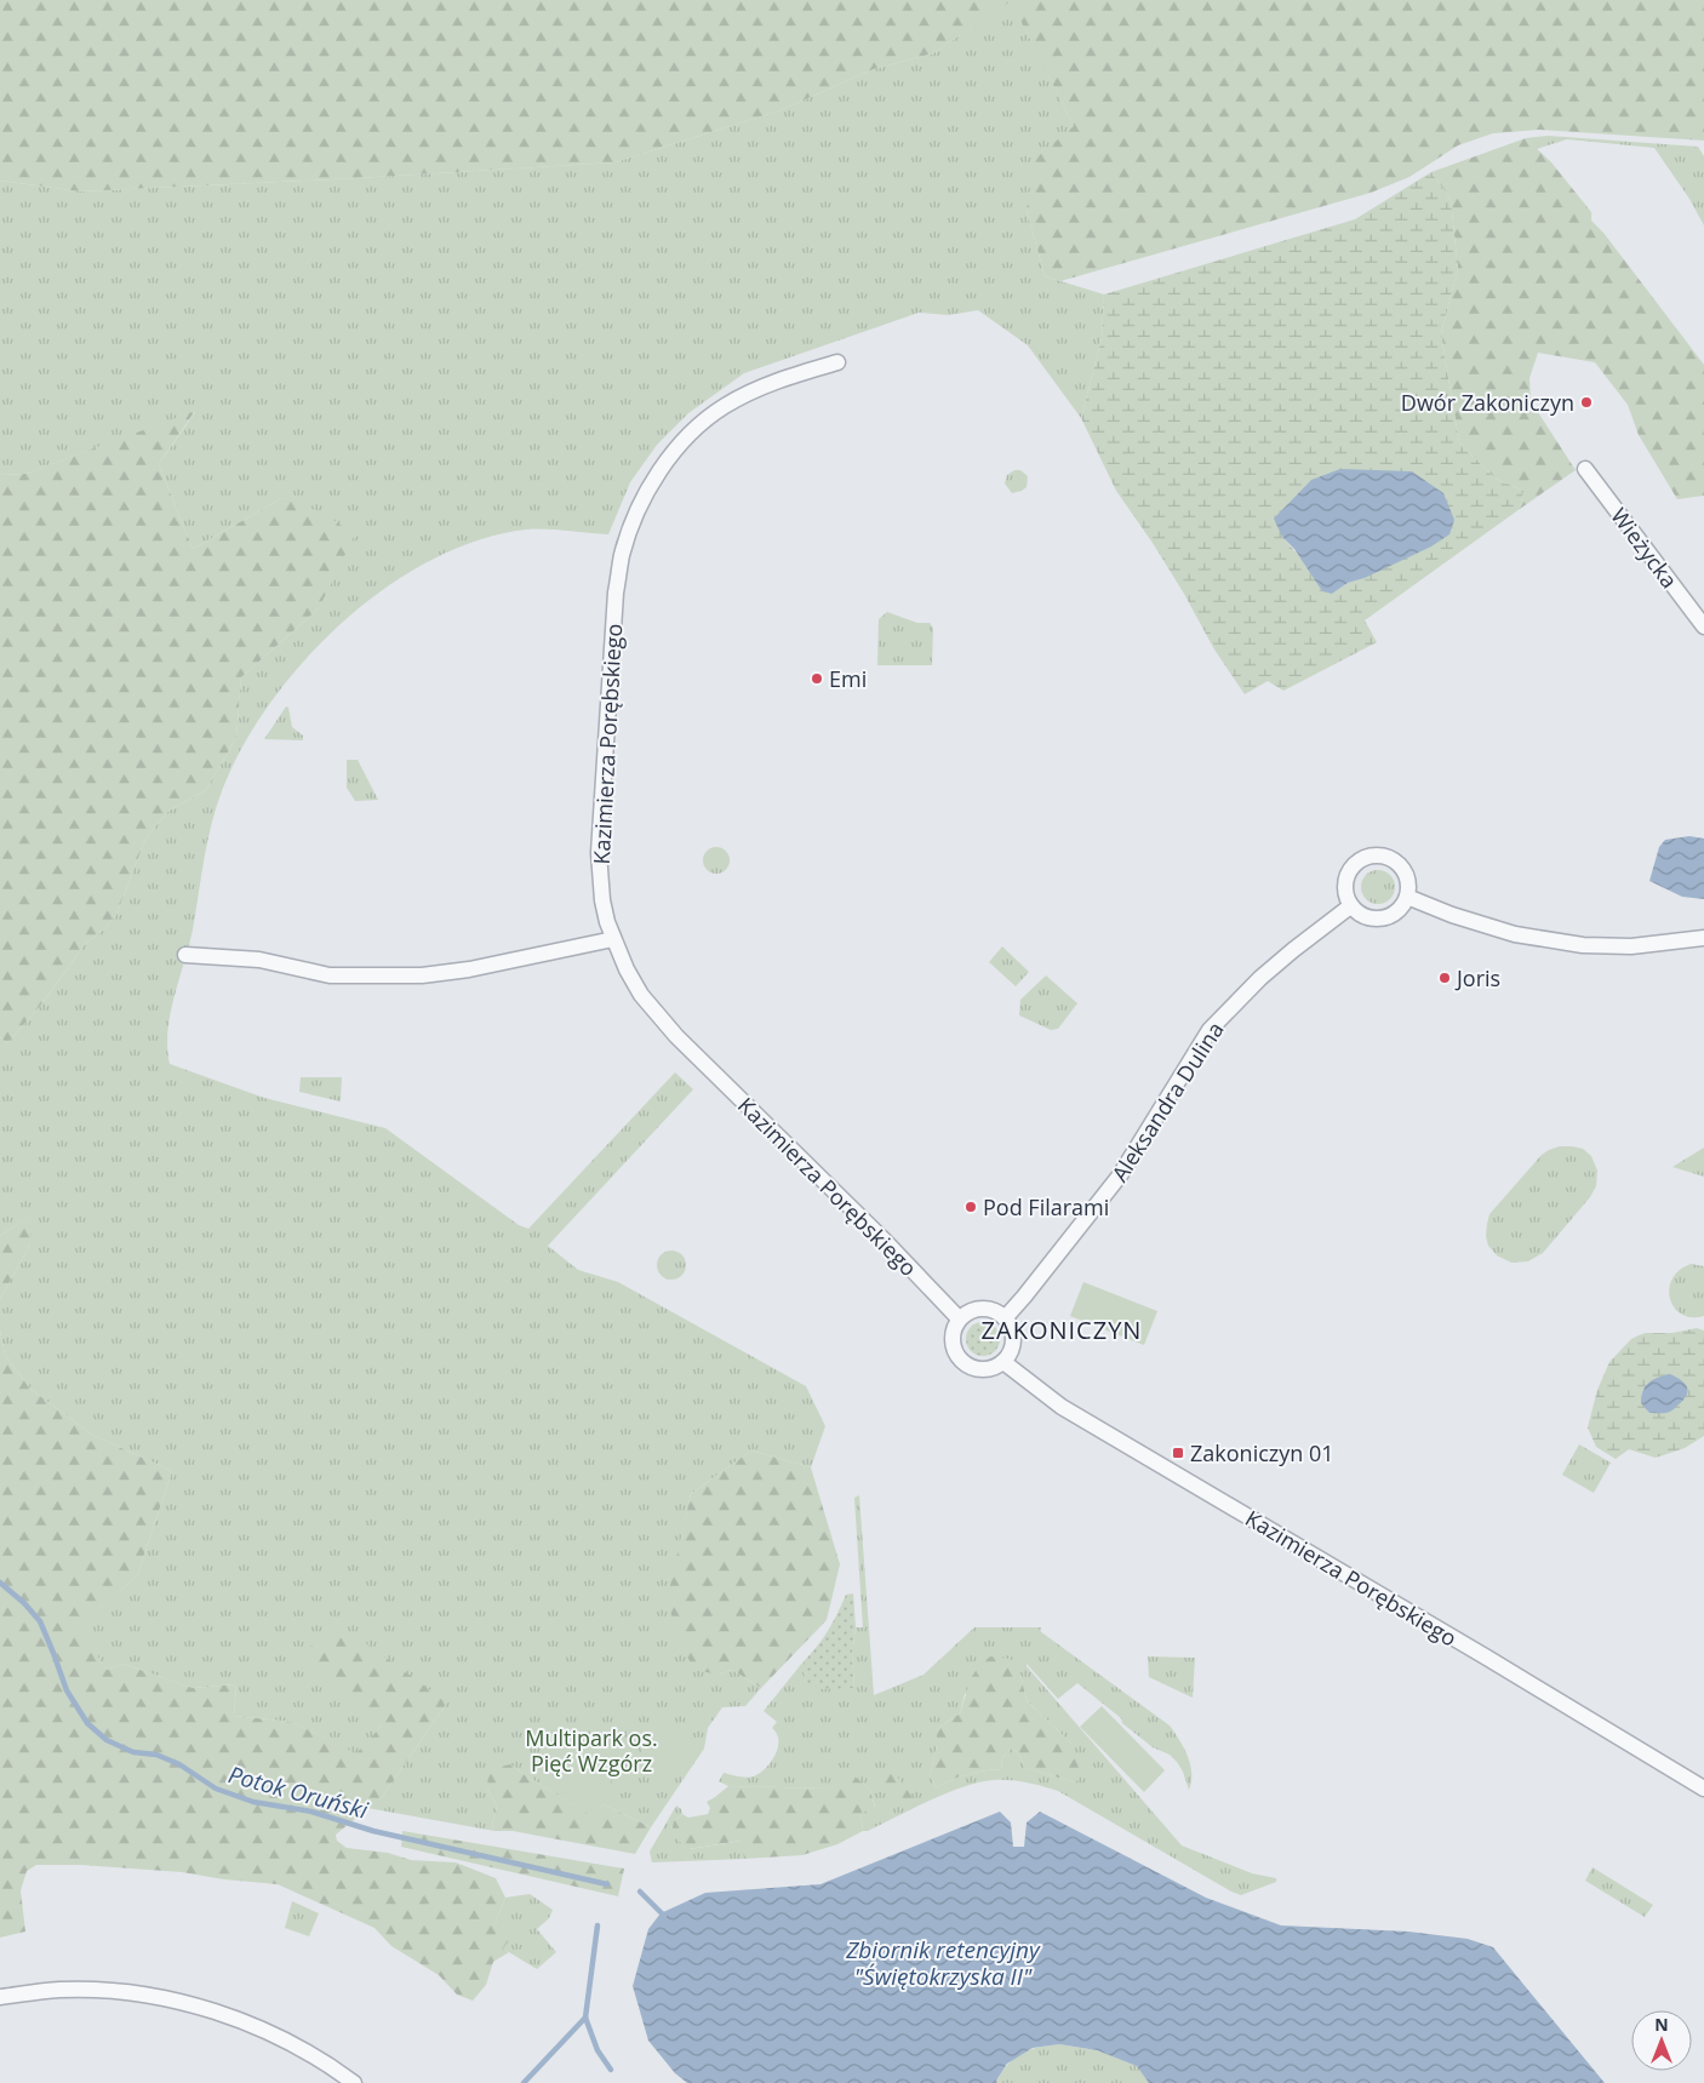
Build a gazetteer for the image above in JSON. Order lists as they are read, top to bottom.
{
  "streets": {
    "street": ["Wieżycka", "Kazimierza Porębskiego", "Aleksandra Dulina"]
  },
  "crossings": [
    ["Kazimierza Porębskiego", "Aleksandra Dulina"]
  ],
  "districts": ["ZAKONICZYN"],
  "water": ["Potok Oruński", "Zbiornik retencyjny \"Świętokrzyska II\""],
  "parks": ["Multipark os. Pięć Wzgórz"],
  "places": {
    "other": [
      "Dwór Zakoniczyn",
      "Emi",
      "Joris",
      "Pod Filarami"
    ],
    "transit": ["Zakoniczyn 01"]
  },
  "north": "top"
}
